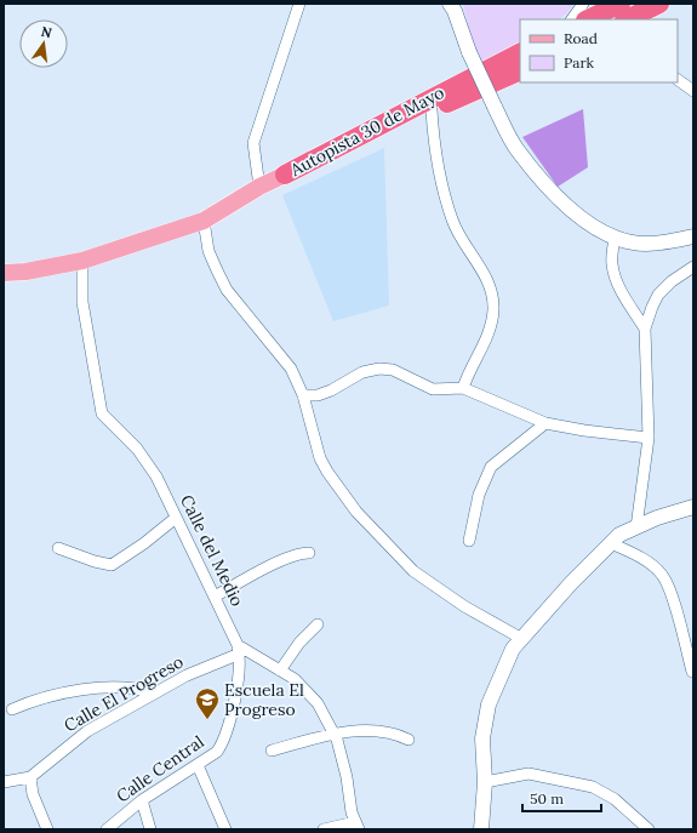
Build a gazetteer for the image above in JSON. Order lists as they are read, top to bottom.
{
  "streets": {
    "highway": ["Autopista 30 de Mayo"],
    "street": ["Calle del Medio", "Calle El Progreso", "Calle Central"]
  },
  "crossings": [
    ["Calle del Medio", "Calle El Progreso"],
    ["Calle del Medio", "Calle Central"],
    ["Calle El Progreso", "Calle Central"]
  ],
  "places": {
    "school or university": ["Escuela El Progreso"]
  },
  "legend": ["Road", "Park"],
  "scale_bar": "50 m",
  "north": "top"
}
